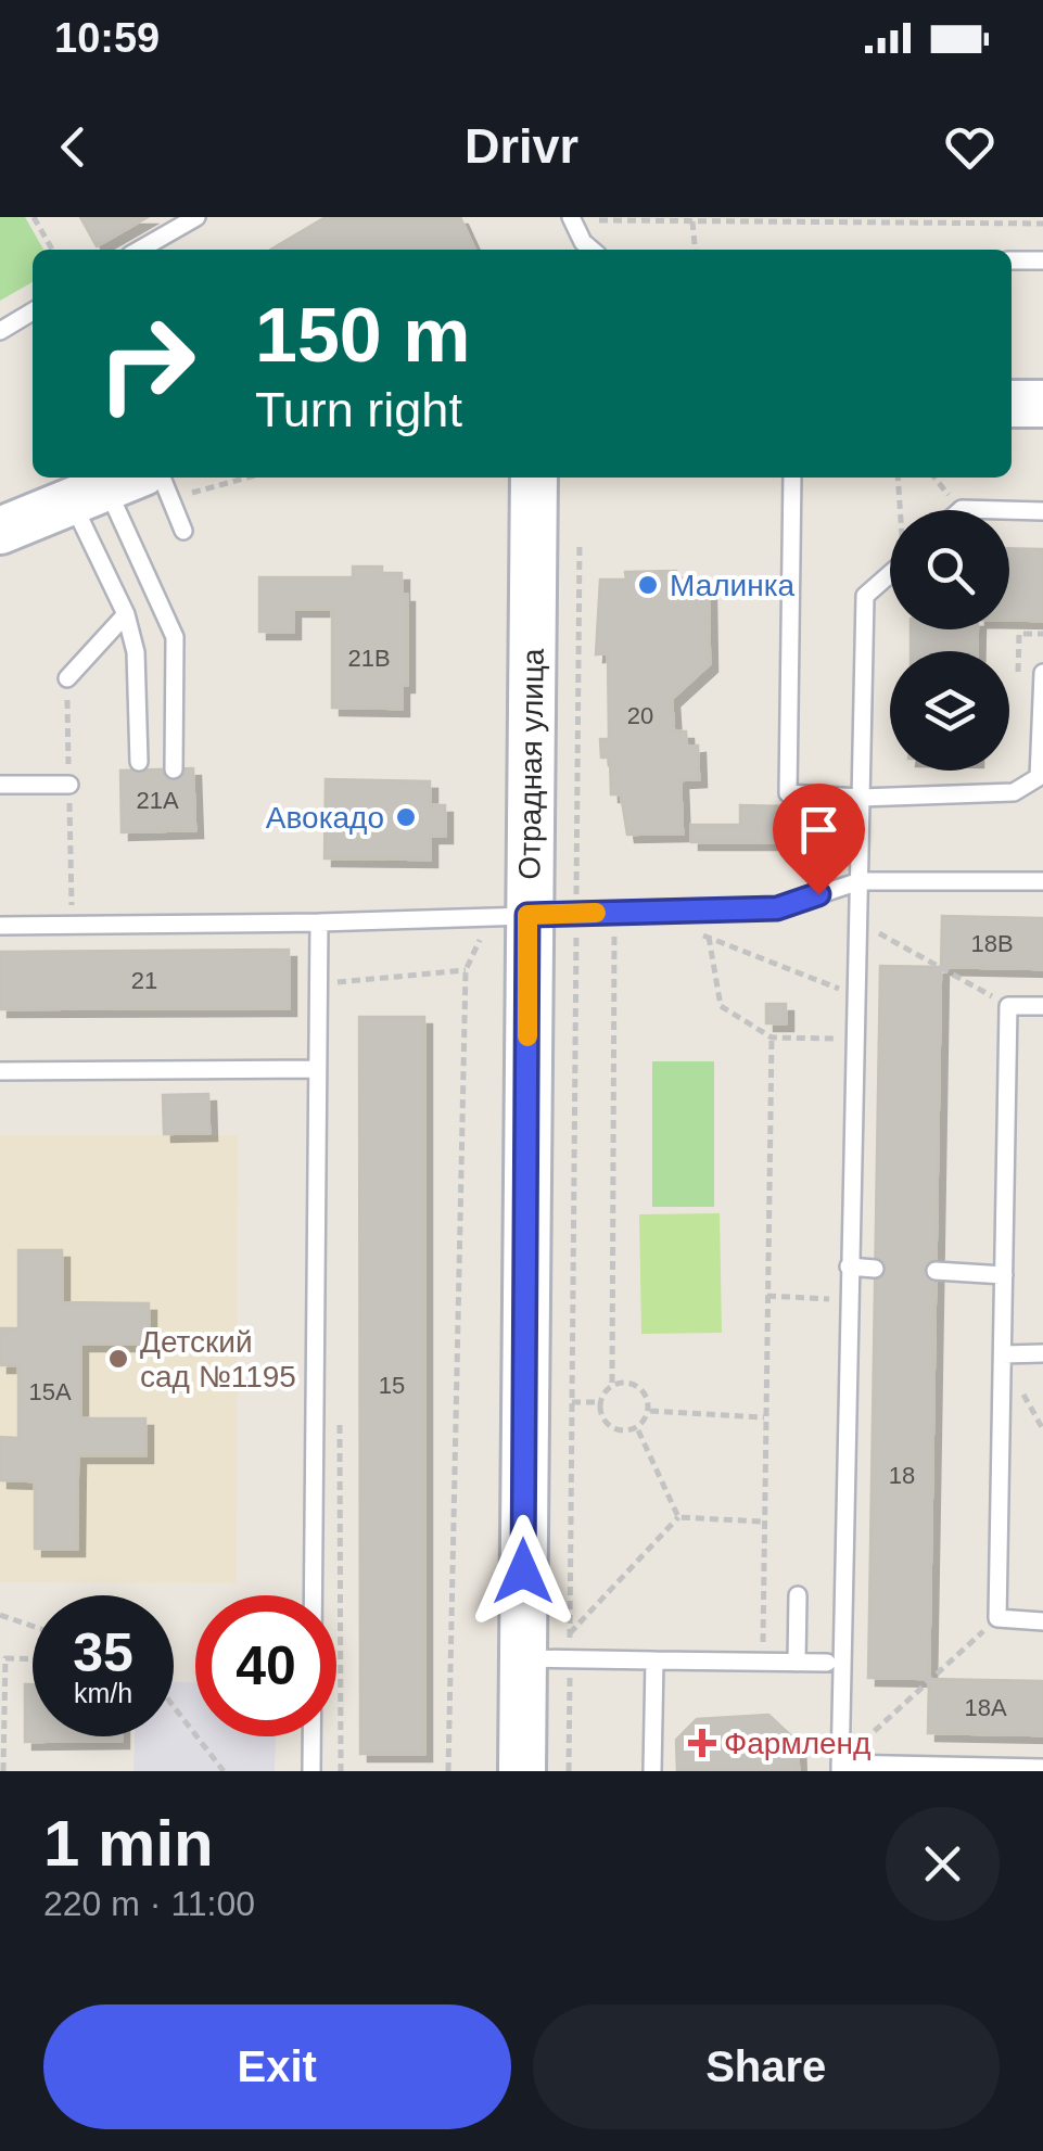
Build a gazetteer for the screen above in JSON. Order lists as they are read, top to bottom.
{
  "streets": {
    "street": ["Отрадная улица"]
  },
  "places": {
    "other": ["Малинка", "Авокадо", "Детский сад №1195"],
    "health": ["Фармленд"]
  },
  "house_numbers": [
    "21В",
    "20",
    "21А",
    "18В",
    "21",
    "15",
    "15А",
    "18",
    "18А"
  ],
  "page": {
    "status": "10:59",
    "header": "Drivr",
    "turn": ["150 m", "Turn right"],
    "speed": "35 km/h",
    "limit": "40",
    "heading": ["1 min", "220 m · 11:00"],
    "buttons": ["Exit", "Share"]
  }
}
